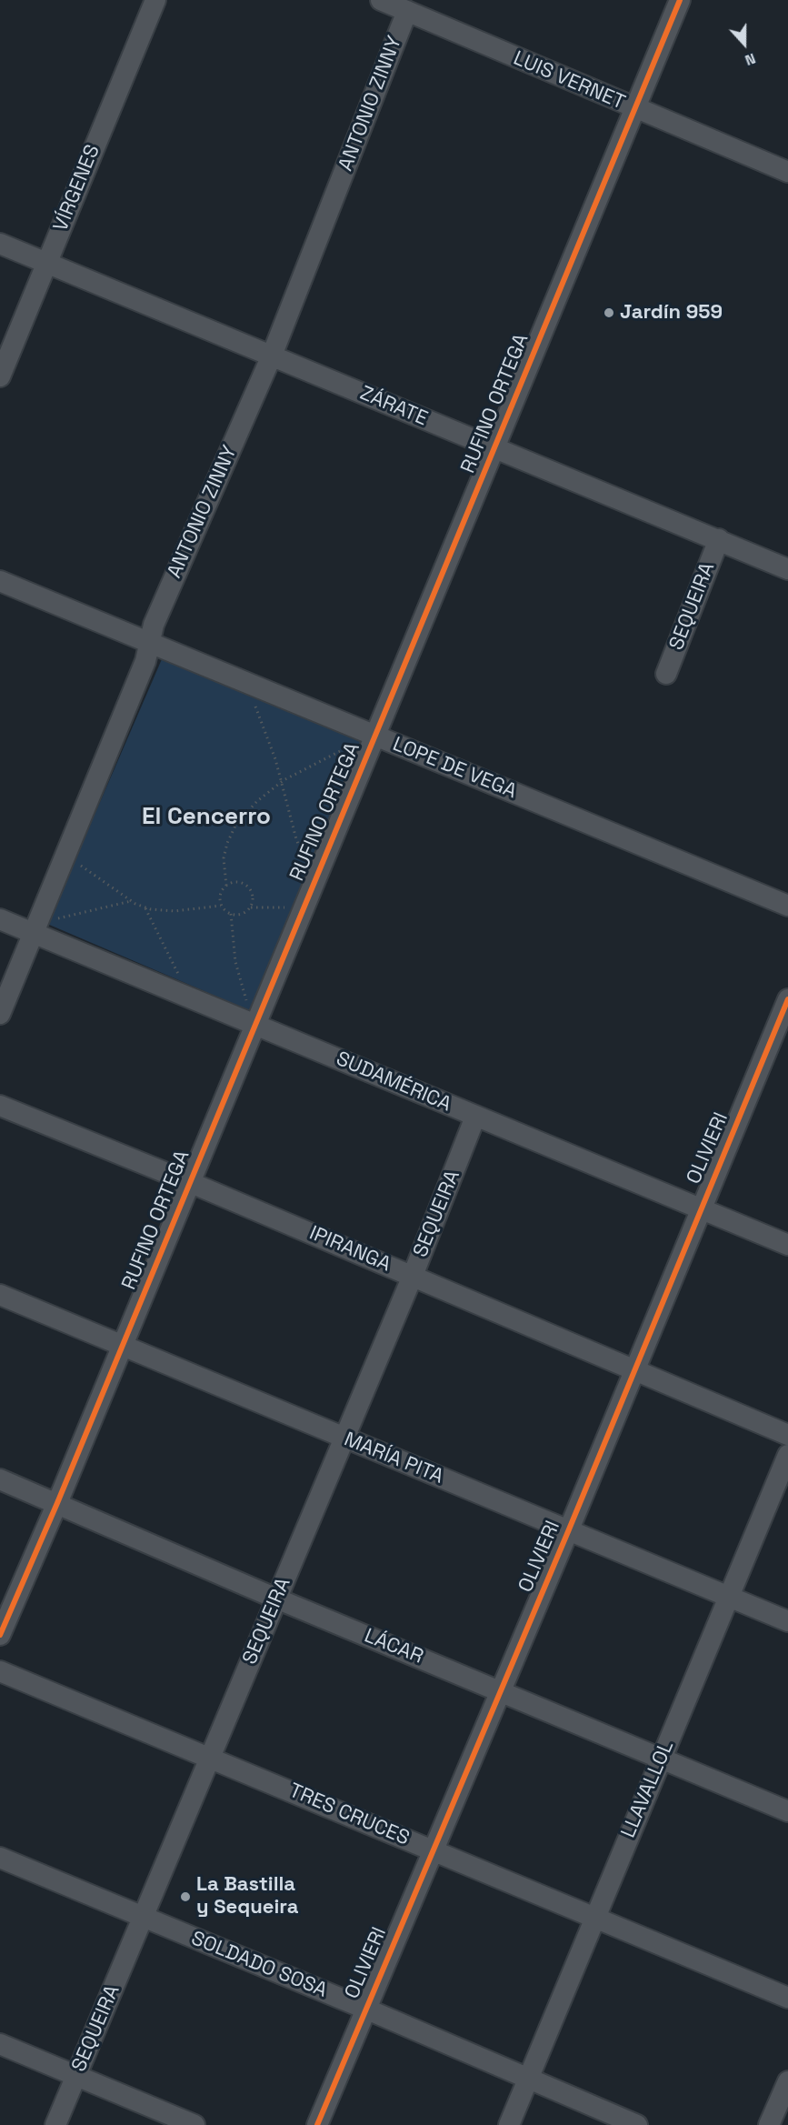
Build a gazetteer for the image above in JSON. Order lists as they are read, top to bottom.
{
  "streets": {
    "street": [
      "LUIS VERNET",
      "ANTONIO ZINNY",
      "VÍRGENES",
      "RUFINO ORTEGA",
      "ZÁRATE",
      "SEQUEIRA",
      "LOPE DE VEGA",
      "SUDAMÉRICA",
      "OLIVIERI",
      "IPIRANGA",
      "MARÍA PITA",
      "LÁCAR",
      "LLAVALLOL",
      "TRES CRUCES",
      "SOLDADO SOSA"
    ]
  },
  "crossings": [
    ["LUIS VERNET", "ANTONIO ZINNY"],
    ["LUIS VERNET", "RUFINO ORTEGA"],
    ["ANTONIO ZINNY", "ZÁRATE"],
    ["ANTONIO ZINNY", "LOPE DE VEGA"],
    ["ANTONIO ZINNY", "SUDAMÉRICA"],
    ["VÍRGENES", "ZÁRATE"],
    ["RUFINO ORTEGA", "ZÁRATE"],
    ["RUFINO ORTEGA", "LOPE DE VEGA"],
    ["RUFINO ORTEGA", "SUDAMÉRICA"],
    ["RUFINO ORTEGA", "IPIRANGA"],
    ["RUFINO ORTEGA", "MARÍA PITA"],
    ["RUFINO ORTEGA", "LÁCAR"],
    ["ZÁRATE", "SEQUEIRA"],
    ["SEQUEIRA", "SUDAMÉRICA"],
    ["SEQUEIRA", "IPIRANGA"],
    ["SEQUEIRA", "MARÍA PITA"],
    ["SEQUEIRA", "LÁCAR"],
    ["SEQUEIRA", "TRES CRUCES"],
    ["SEQUEIRA", "SOLDADO SOSA"],
    ["SUDAMÉRICA", "OLIVIERI"],
    ["OLIVIERI", "IPIRANGA"],
    ["OLIVIERI", "MARÍA PITA"],
    ["OLIVIERI", "LÁCAR"],
    ["OLIVIERI", "TRES CRUCES"],
    ["OLIVIERI", "SOLDADO SOSA"],
    ["MARÍA PITA", "LLAVALLOL"],
    ["LÁCAR", "LLAVALLOL"],
    ["LLAVALLOL", "TRES CRUCES"],
    ["LLAVALLOL", "SOLDADO SOSA"]
  ],
  "districts": ["El Cencerro"],
  "places": ["Jardín 959", "La Bastilla y Sequeira"],
  "north": "bottom"
}
